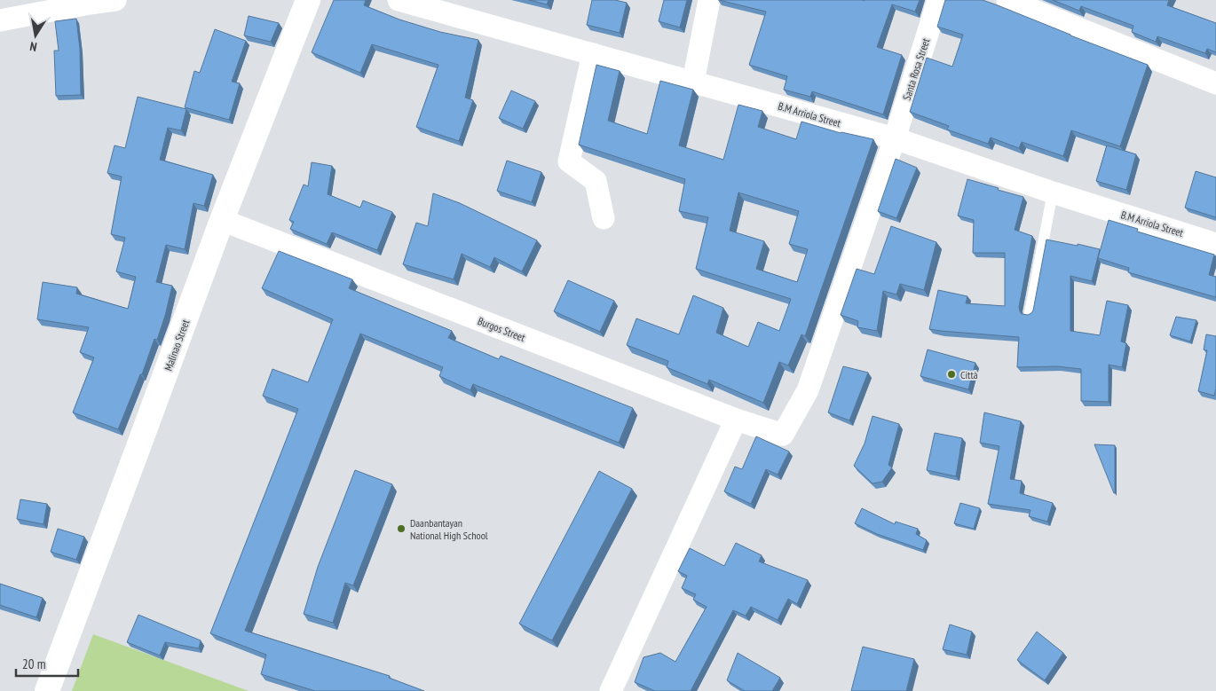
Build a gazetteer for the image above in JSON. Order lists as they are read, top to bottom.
{
  "streets": {
    "main road": ["Malinao Street"],
    "street": ["Santa Rosa Street", "B.M Arriola Street", "Burgos Street"]
  },
  "crossings": [
    ["Santa Rosa Street", "B.M Arriola Street"],
    ["Santa Rosa Street", "Burgos Street"],
    ["Burgos Street", "Malinao Street"]
  ],
  "places": ["Città", "Daanbantayan National High School"],
  "scale_bar": "20 m",
  "north": "bottom"
}
